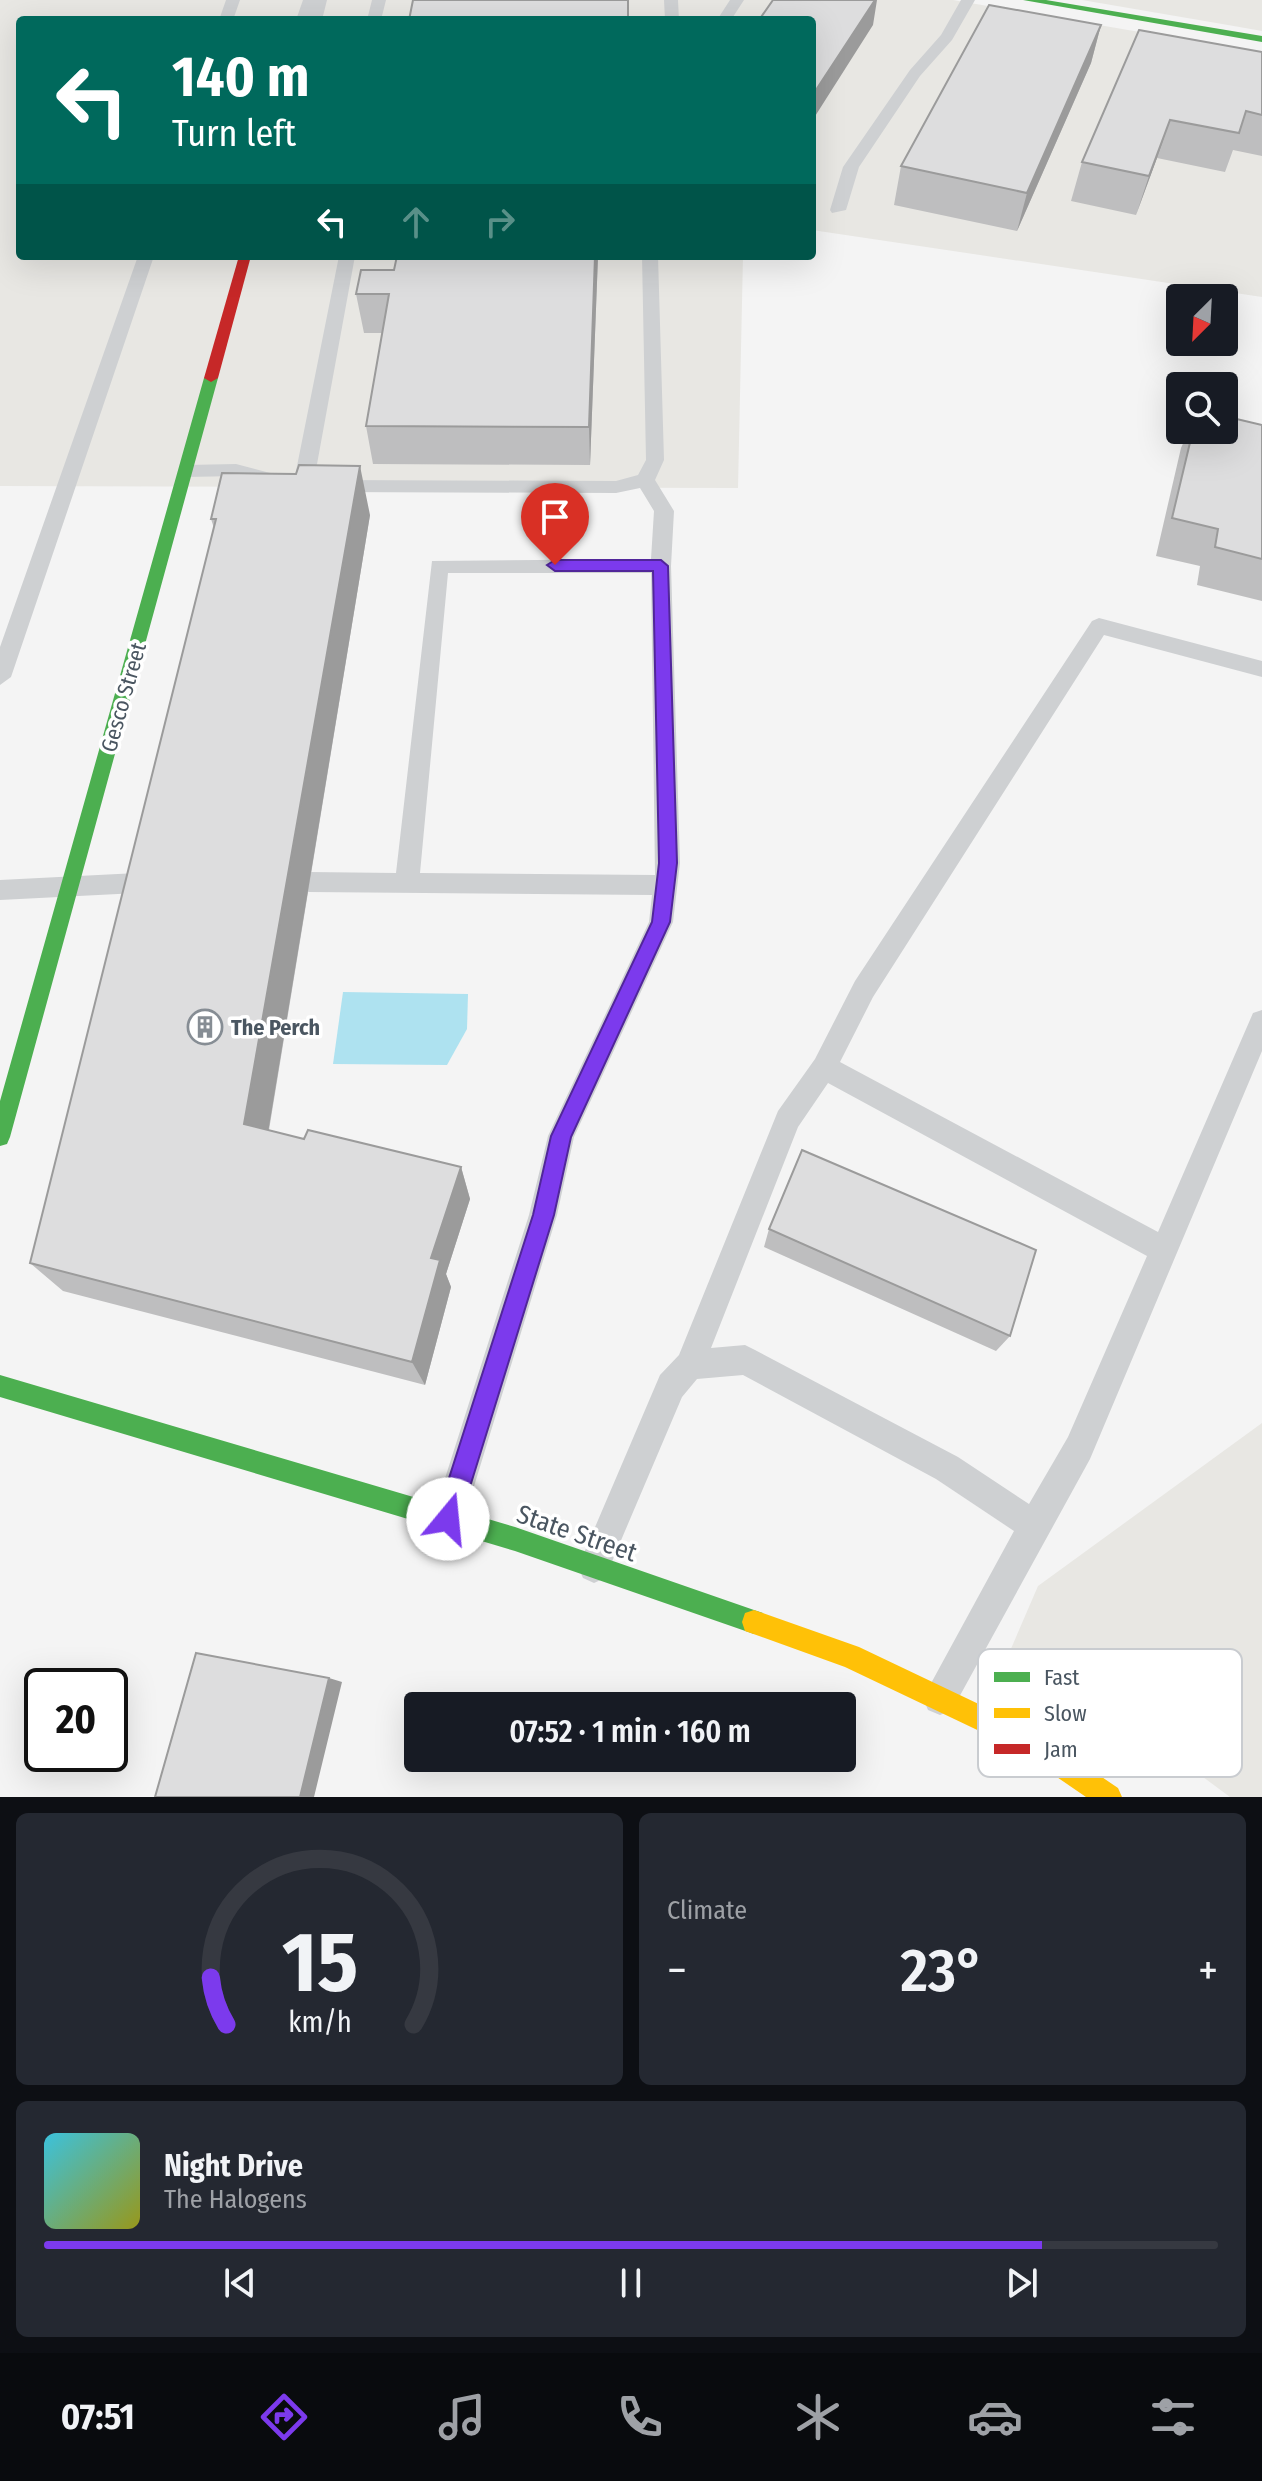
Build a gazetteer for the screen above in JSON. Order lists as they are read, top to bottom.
{
  "streets": {
    "street": ["Gesco Street", "State Street"]
  },
  "places": {
    "building": ["The Perch"]
  },
  "legend": ["Fast", "Slow", "Jam"],
  "north": "bottom left",
  "page": {
    "turn": ["140 m", "Turn left"],
    "limit": "20",
    "trip": "07:52 · 1 min · 160 m",
    "tile": "Climate",
    "heat": ["−", "23°", "+"],
    "song": ["Night Drive", "The Halogens"],
    "tabs": "07:51",
    "gauge": ["15", "km/h"]
  }
}
